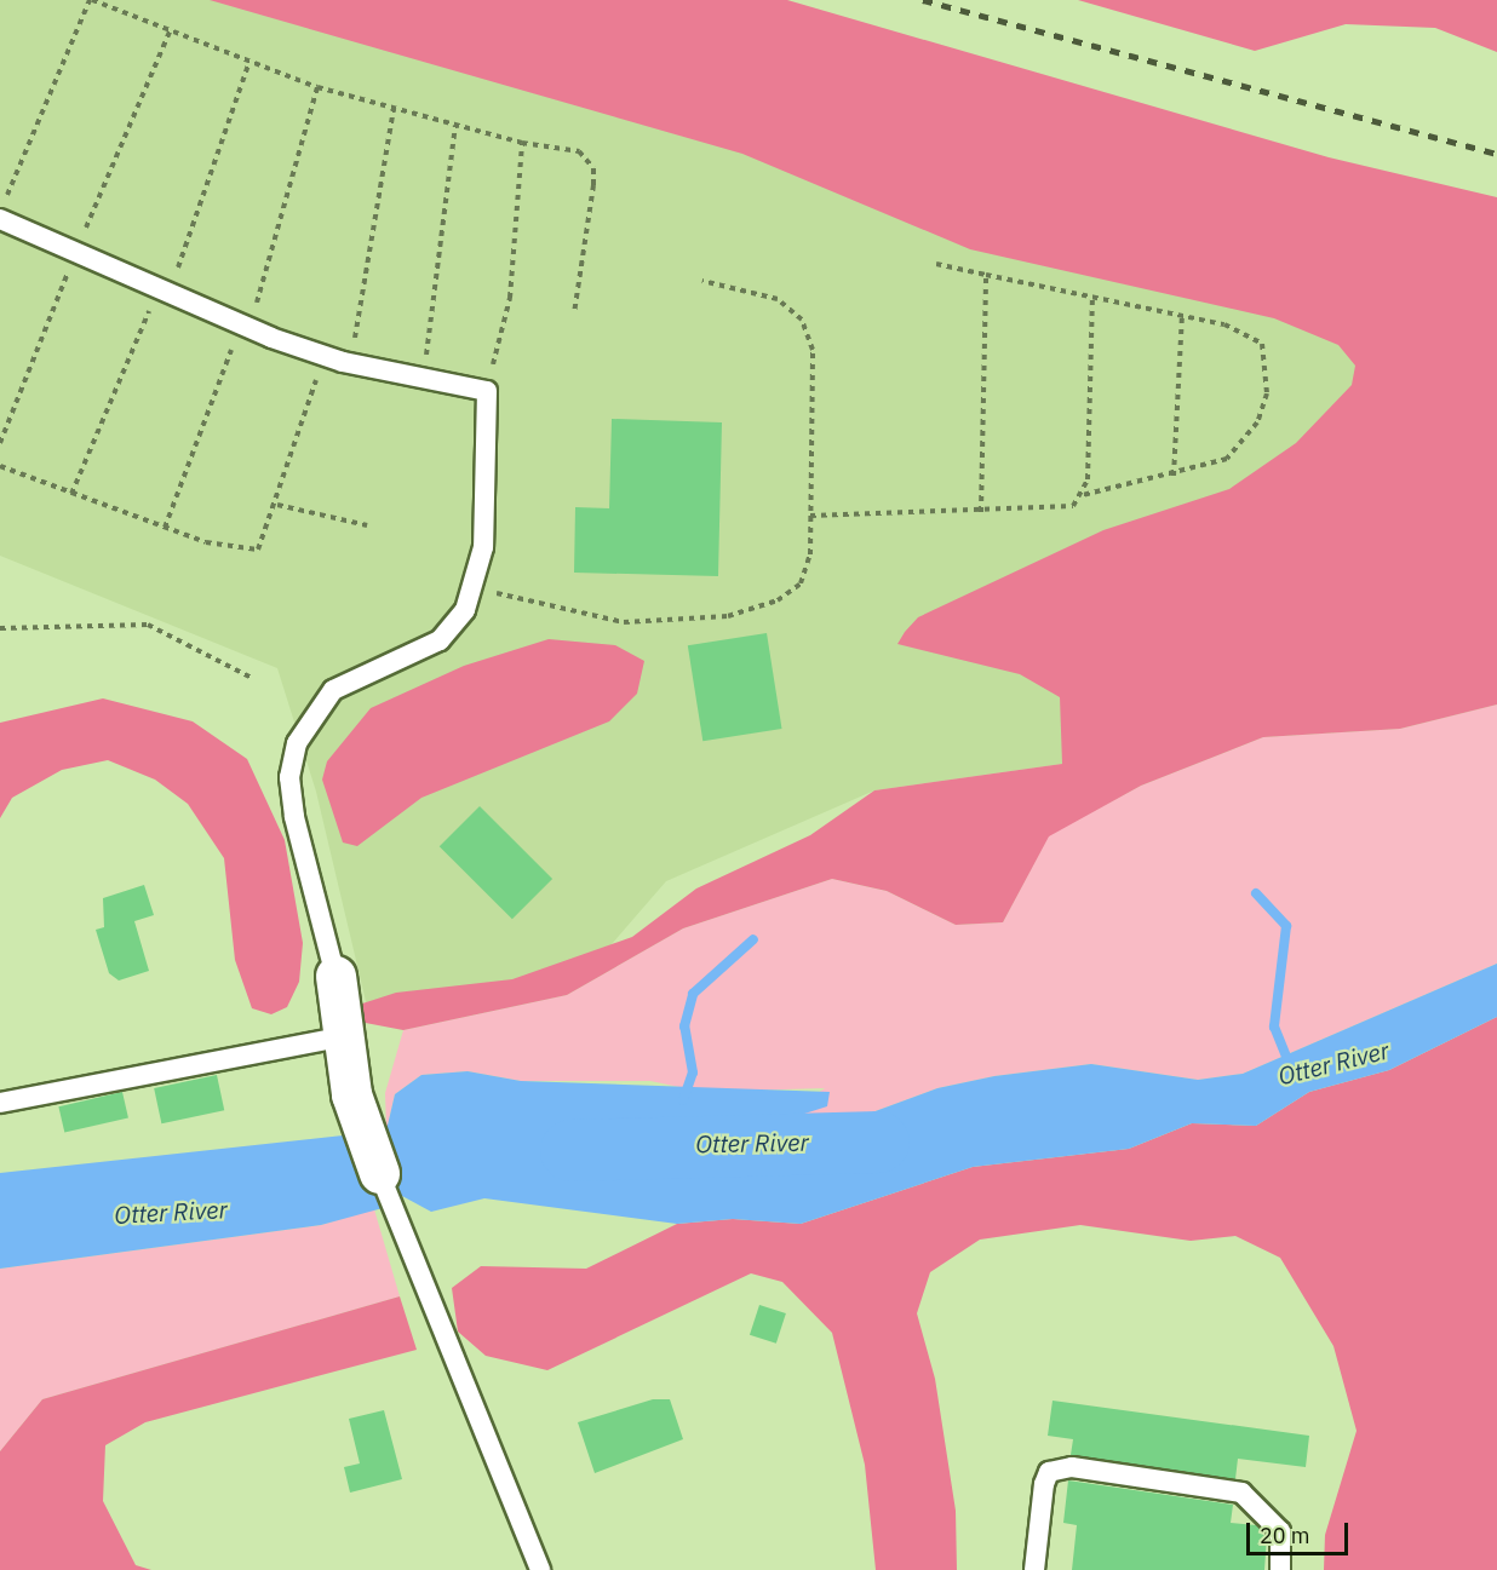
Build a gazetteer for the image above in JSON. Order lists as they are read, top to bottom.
{
  "water": ["Otter River"],
  "scale_bar": "20 m"
}
